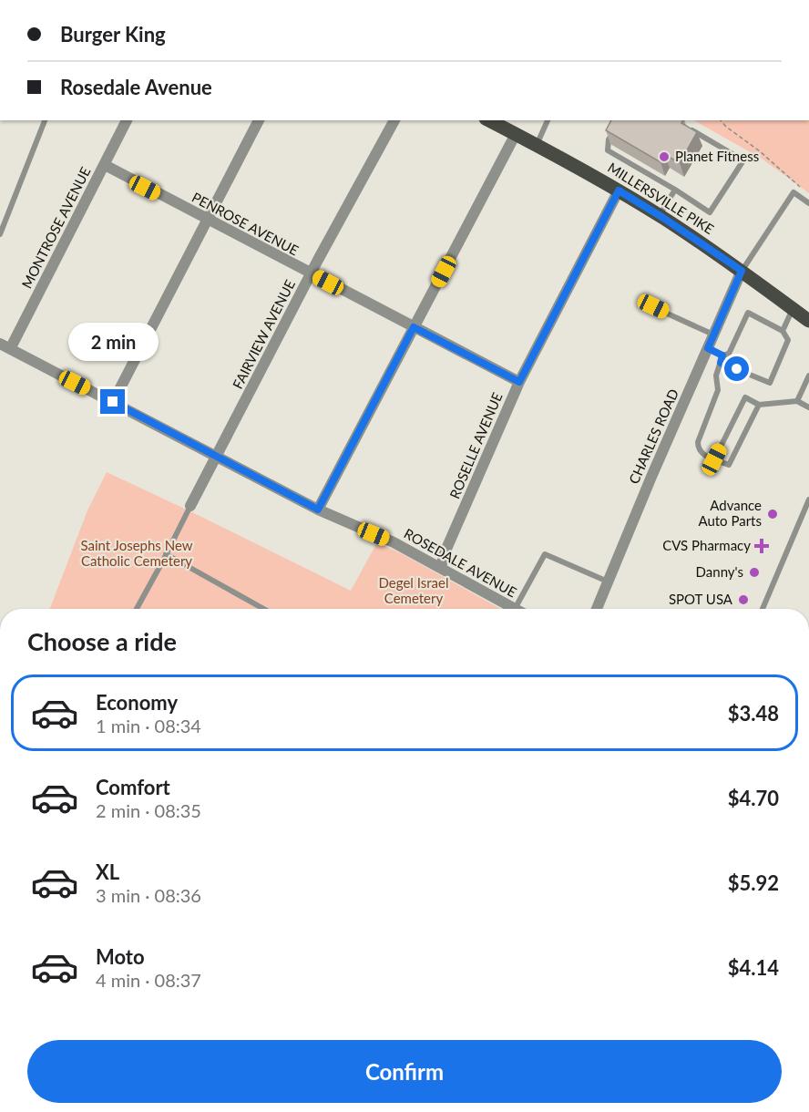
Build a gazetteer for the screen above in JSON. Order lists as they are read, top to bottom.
{
  "streets": {
    "main road": ["MILLERSVILLE PIKE"],
    "street": [
      "PENROSE AVENUE",
      "MONTROSE AVENUE",
      "FAIRVIEW AVENUE",
      "CHARLES ROAD",
      "ROSELLE AVENUE",
      "ROSEDALE AVENUE"
    ]
  },
  "crossings": [
    ["MILLERSVILLE PIKE", "CHARLES ROAD"],
    ["MILLERSVILLE PIKE", "ROSELLE AVENUE"],
    ["PENROSE AVENUE", "MONTROSE AVENUE"],
    ["PENROSE AVENUE", "FAIRVIEW AVENUE"],
    ["PENROSE AVENUE", "ROSELLE AVENUE"],
    ["MONTROSE AVENUE", "ROSEDALE AVENUE"],
    ["FAIRVIEW AVENUE", "ROSEDALE AVENUE"],
    ["ROSELLE AVENUE", "ROSEDALE AVENUE"]
  ],
  "parks": ["Saint Josephs New Catholic Cemetery", "Degel Israel Cemetery"],
  "places": {
    "other": [
      "Planet Fitness",
      "Advance Auto Parts",
      "Danny's",
      "SPOT USA"
    ],
    "health": ["CVS Pharmacy"]
  },
  "page": {
    "banner": ["Burger King", "Rosedale Avenue"],
    "bubble": "2 min",
    "heading": "Choose a ride",
    "list": [
      {
        "name": "Economy",
        "note": "1 min · 08:34",
        "value": "$3.48"
      },
      {
        "name": "Comfort",
        "note": "2 min · 08:35",
        "value": "$4.70"
      },
      {
        "name": "XL",
        "note": "3 min · 08:36",
        "value": "$5.92"
      },
      {
        "name": "Moto",
        "note": "4 min · 08:37",
        "value": "$4.14"
      }
    ],
    "buttons": "Confirm"
  }
}
